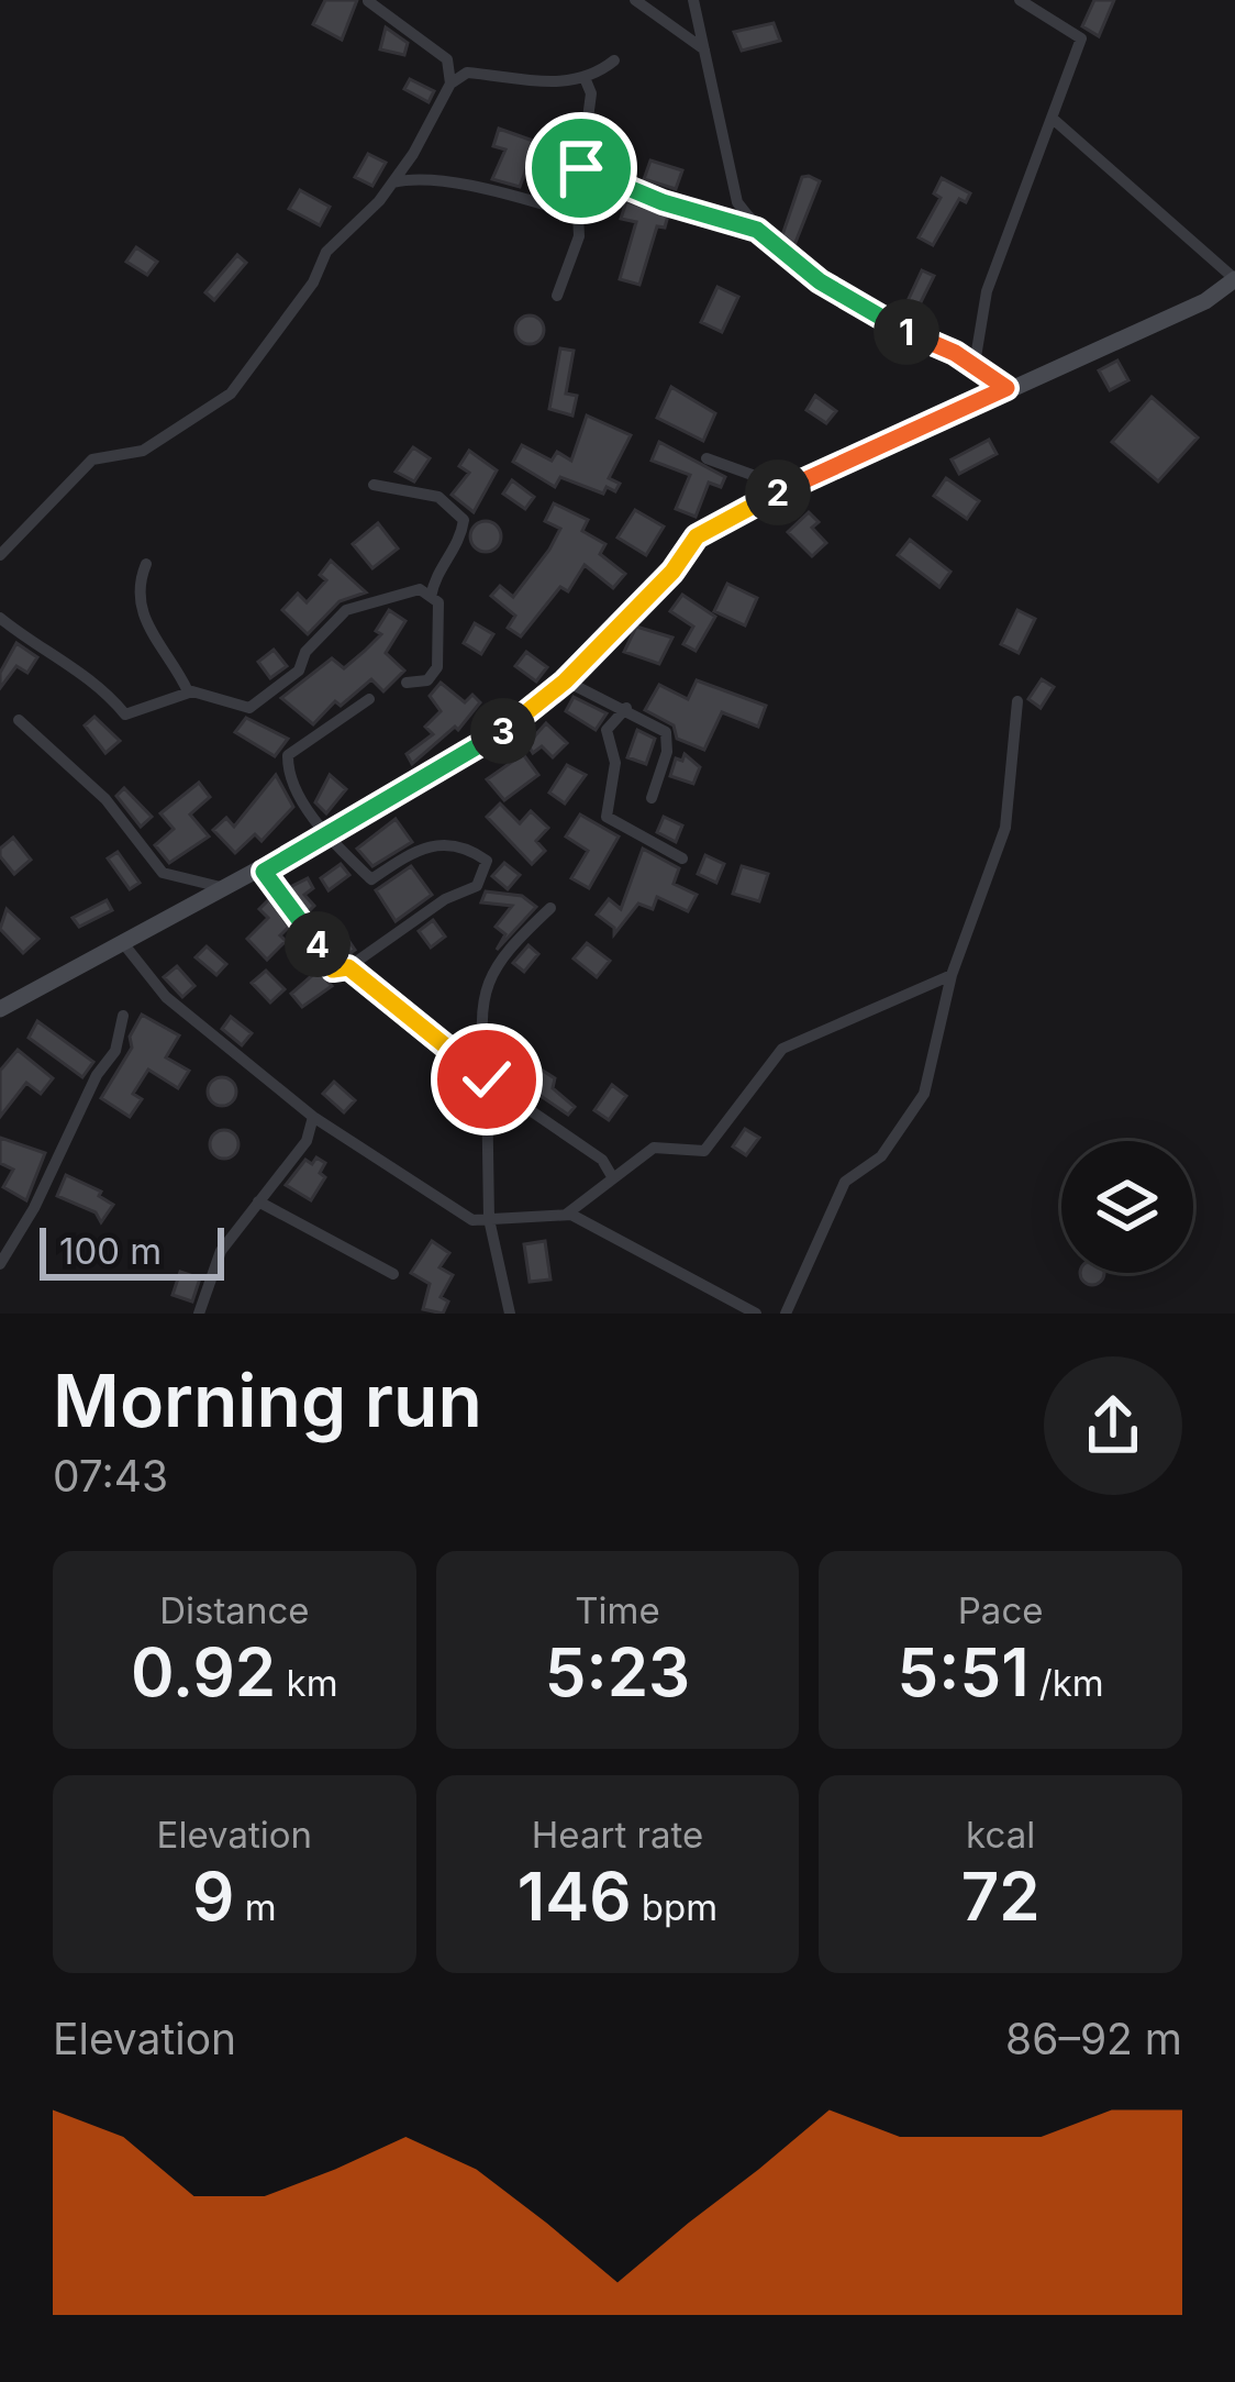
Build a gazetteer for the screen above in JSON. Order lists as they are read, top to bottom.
{
  "scale_bar": "100 m",
  "page": {
    "pins": [
      "1",
      "2",
      "3",
      "4"
    ],
    "scale": "100 m",
    "heading": ["Morning run", "07:43"],
    "stats": [
      ["Distance", "0.92 km"],
      ["Time", "5:23"],
      ["Pace", "5:51 /km"],
      ["Elevation", "9 m"],
      ["Heart rate", "146 bpm"],
      ["kcal", "72"]
    ],
    "chart": ["Elevation", "86–92 m"]
  }
}
